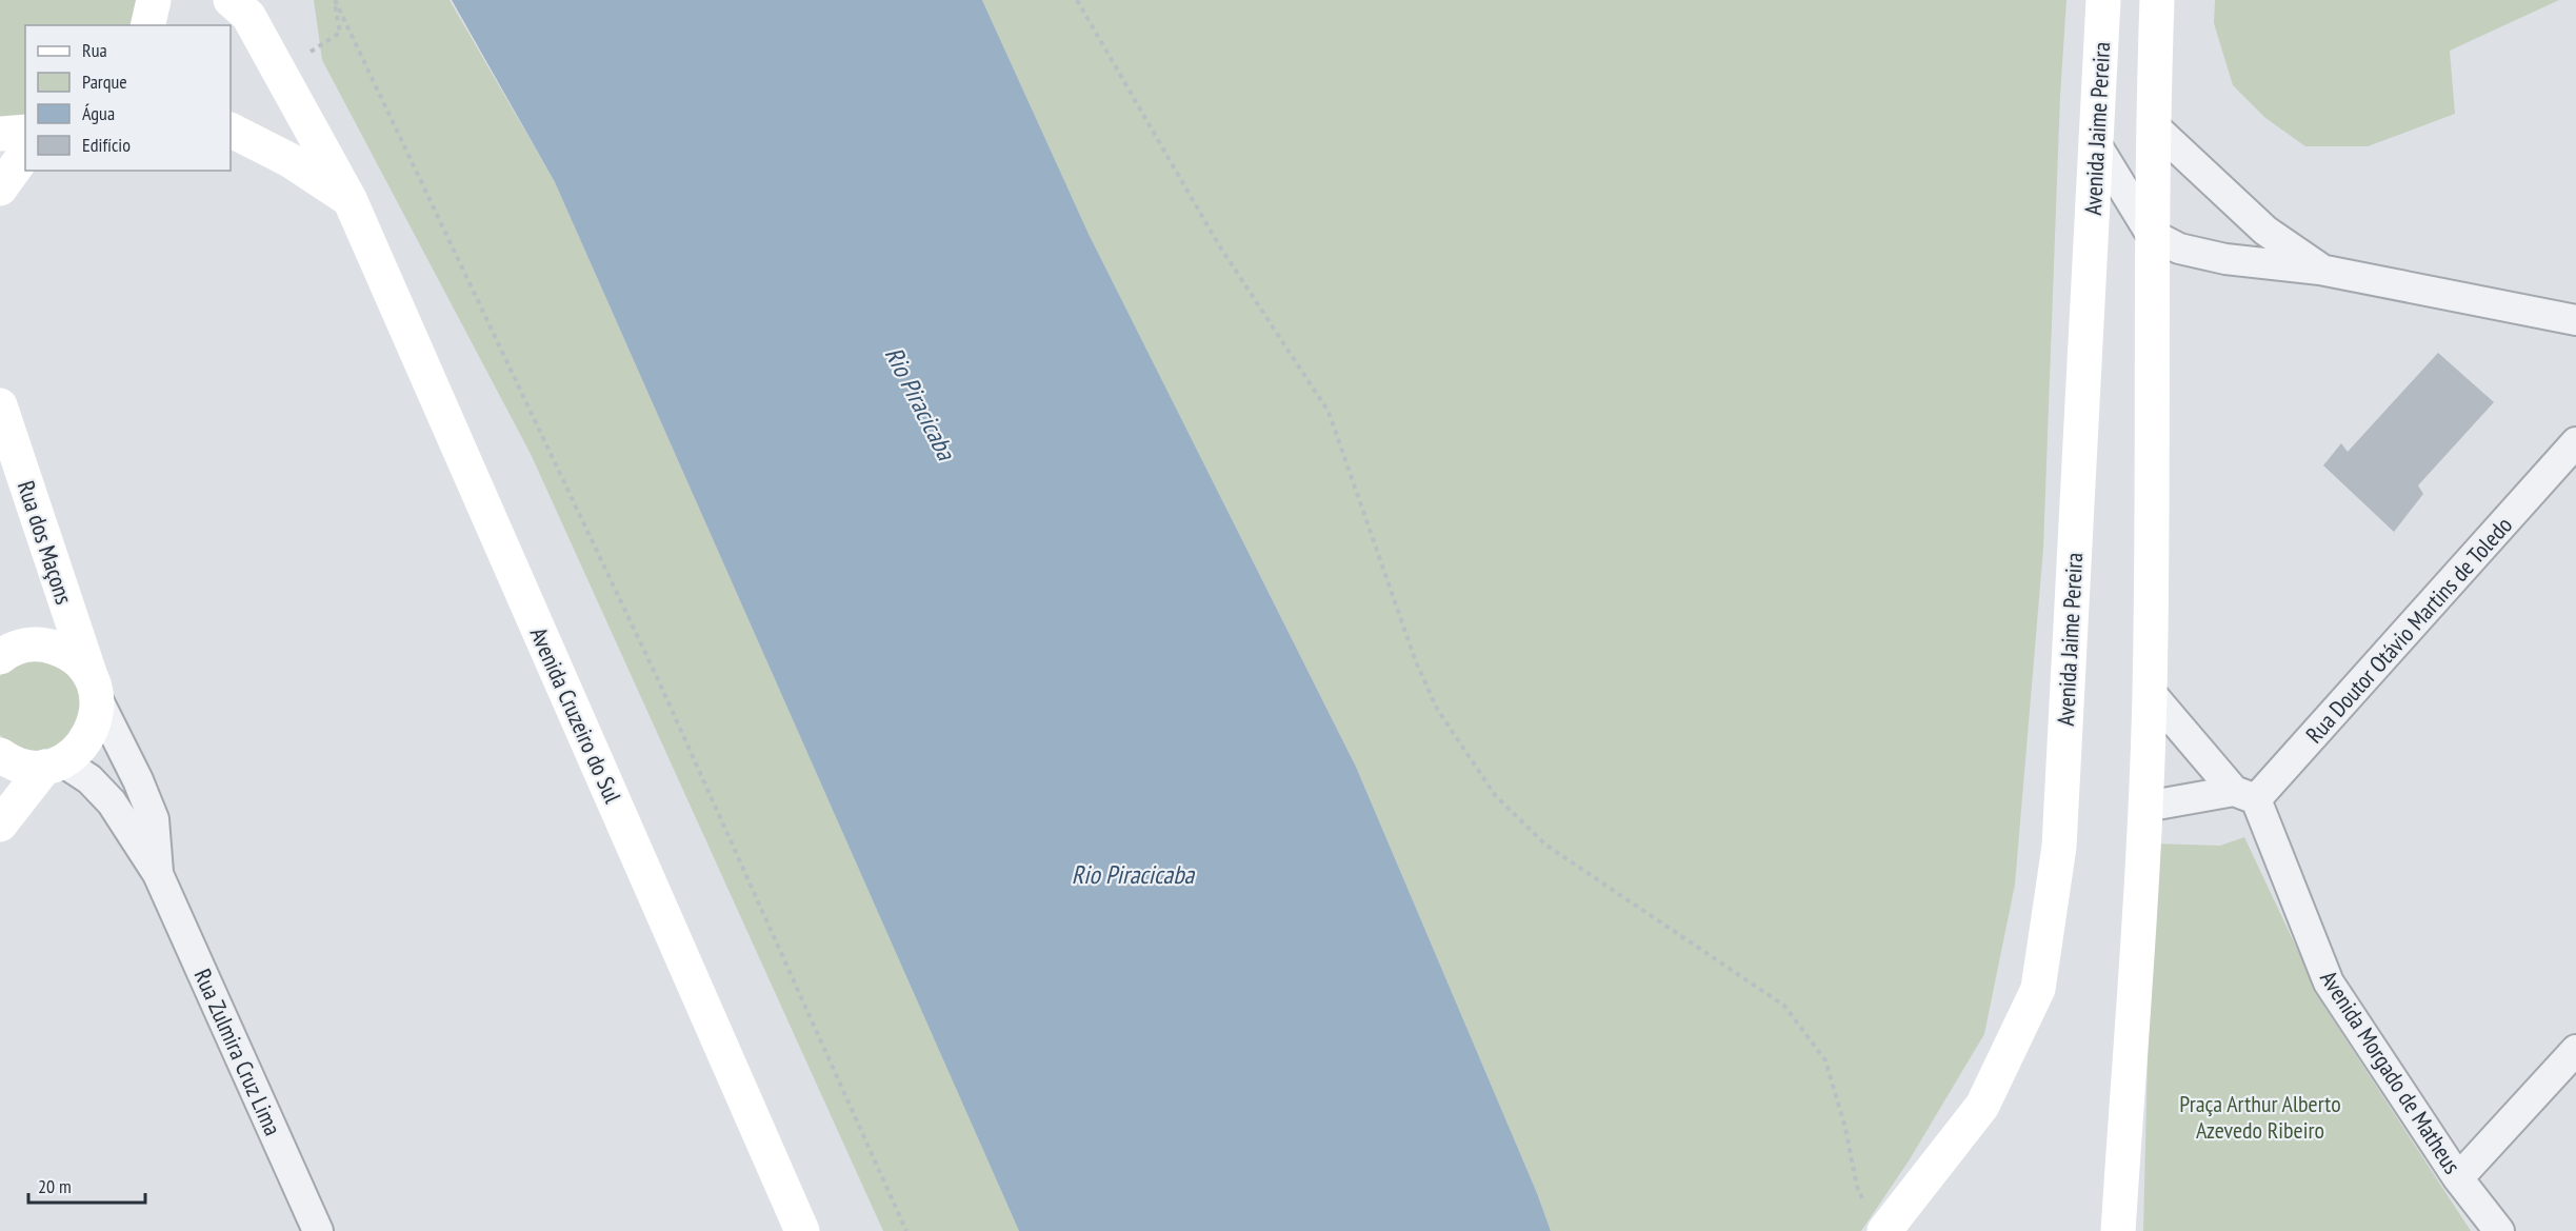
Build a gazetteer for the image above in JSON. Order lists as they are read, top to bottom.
{
  "streets": {
    "main road": ["Avenida Jaime Pereira", "Rua dos Maçons", "Avenida Cruzeiro do Sul"],
    "street": ["Rua Doutor Otávio Martins de Toledo", "Rua Zulmira Cruz Lima", "Avenida Morgado de Matheus"]
  },
  "crossings": [
    ["Rua dos Maçons", "Rua Zulmira Cruz Lima"],
    ["Rua Doutor Otávio Martins de Toledo", "Avenida Morgado de Matheus"]
  ],
  "water": ["Rio Piracicaba"],
  "parks": ["Praça Arthur Alberto Azevedo Ribeiro"],
  "legend": [
    "Rua",
    "Parque",
    "Água",
    "Edifício"
  ],
  "scale_bar": "20 m"
}
